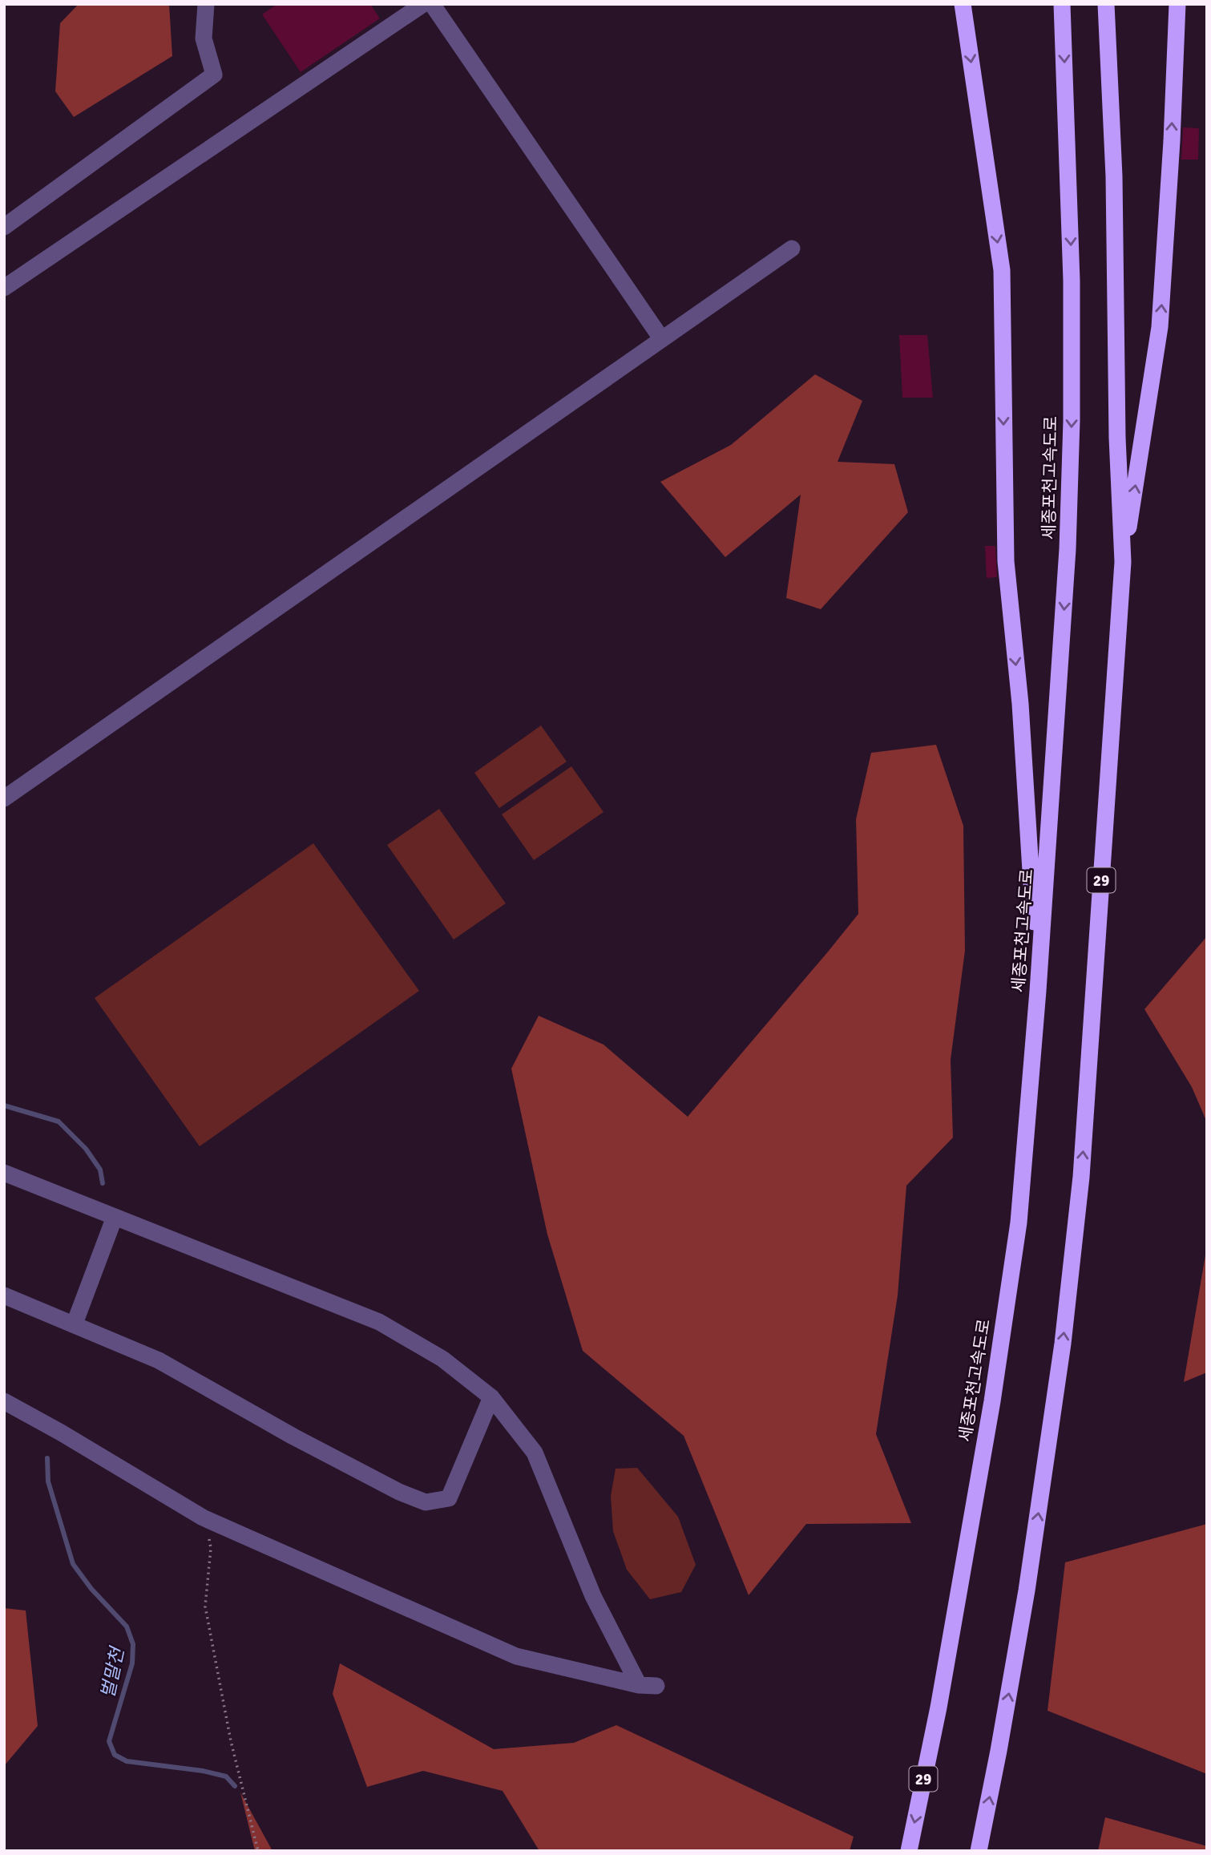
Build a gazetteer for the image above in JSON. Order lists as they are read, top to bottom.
{
  "streets": {
    "highway": ["세종포천고속도로", "29"]
  },
  "water": ["벌말천"]
}
